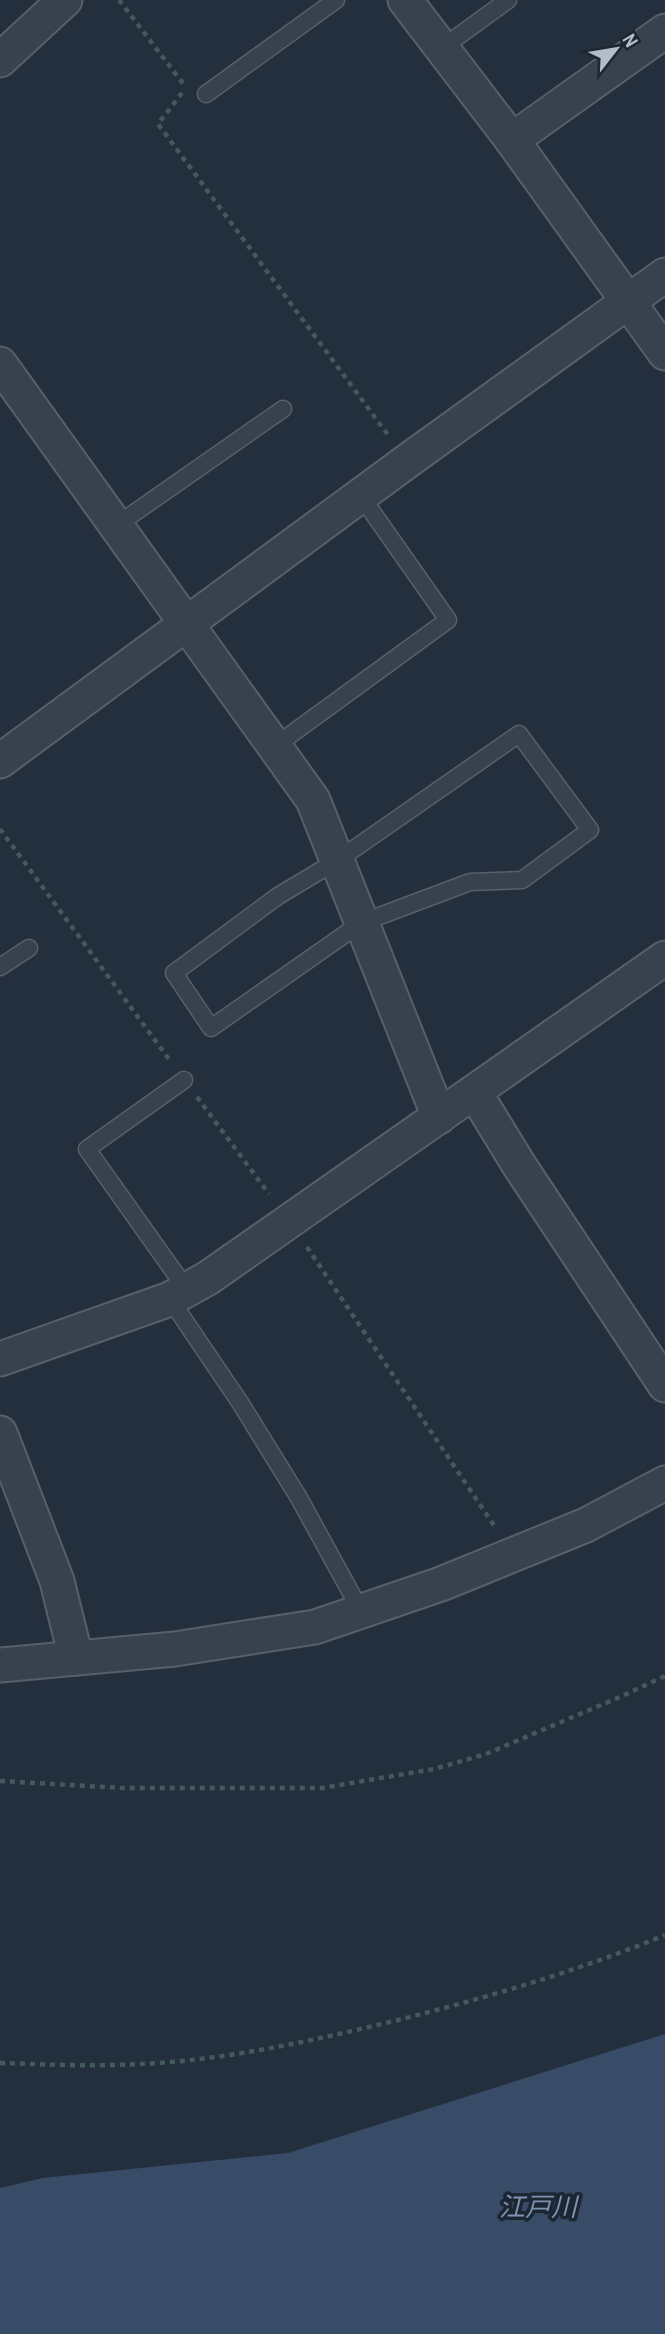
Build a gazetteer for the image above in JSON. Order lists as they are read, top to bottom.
{
  "water": ["江戸川"],
  "north": "top right"
}
